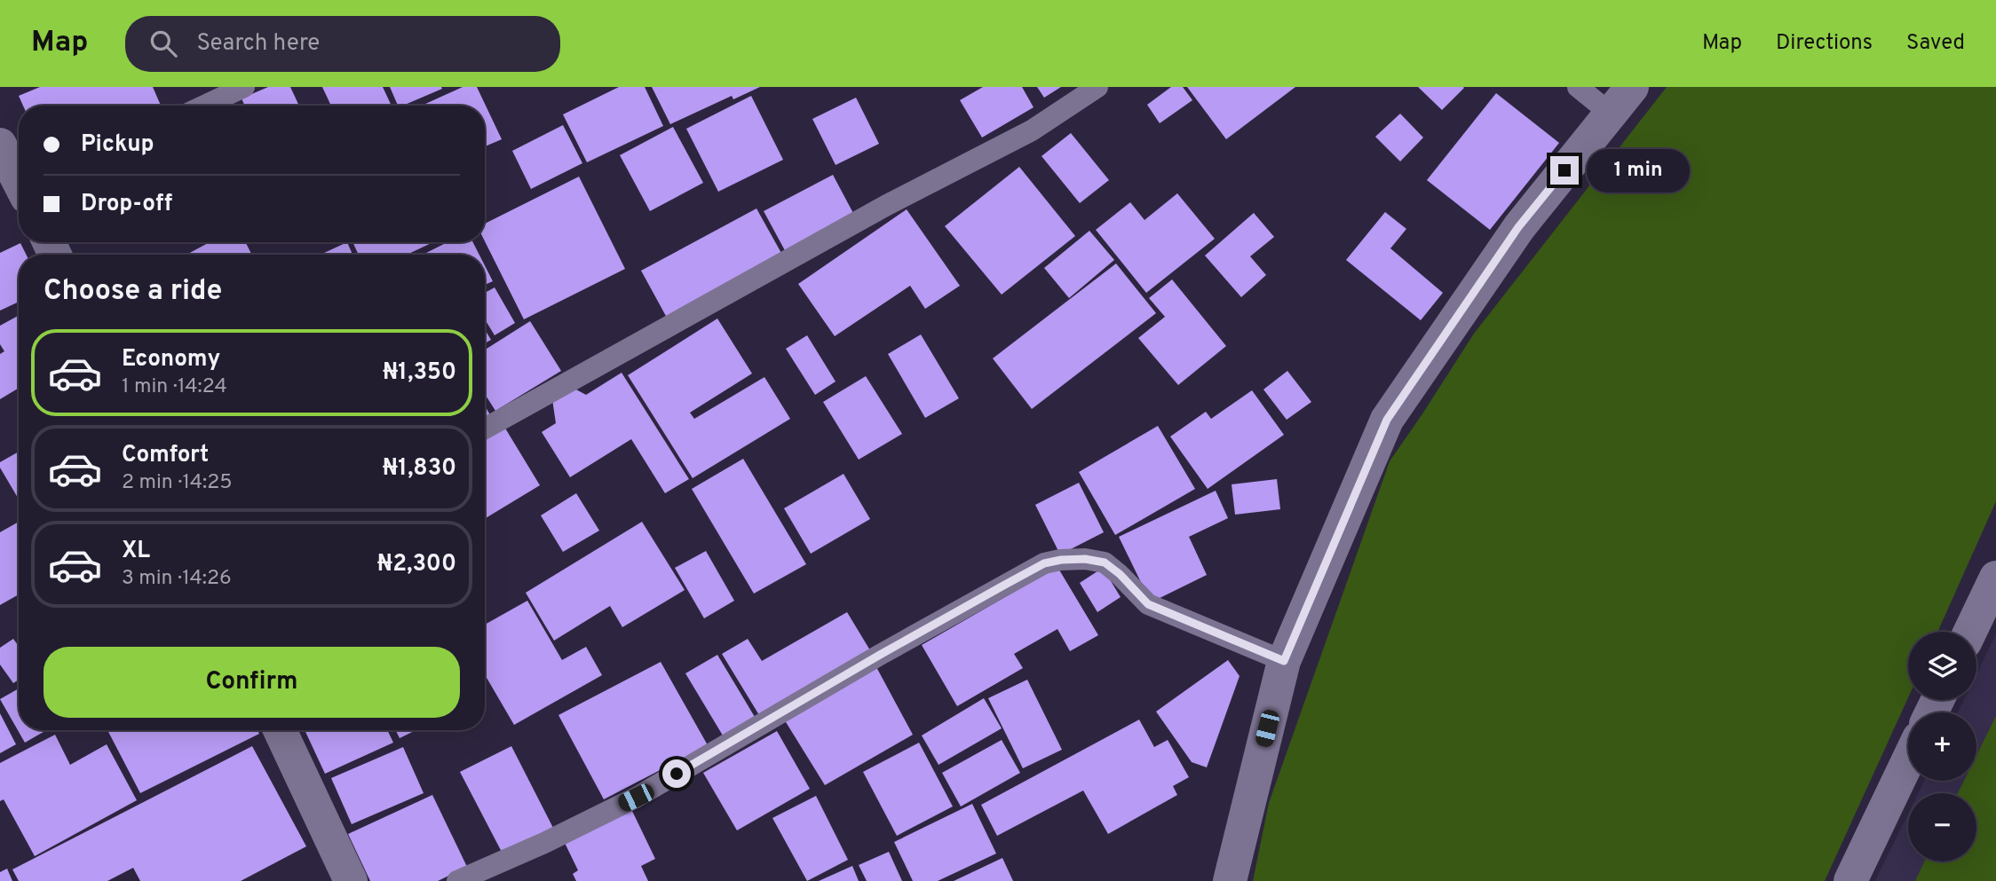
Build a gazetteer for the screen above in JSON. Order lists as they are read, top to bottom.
{
  "page": {
    "header": "Map",
    "search": "Search here",
    "nav": ["Map", "Directions", "Saved"],
    "banner": ["Pickup", "Drop-off"],
    "bubble": "1 min",
    "heading": "Choose a ride",
    "list": [
      {
        "name": "Economy",
        "note": "1 min · 14:24",
        "value": "₦1,350"
      },
      {
        "name": "Comfort",
        "note": "2 min · 14:25",
        "value": "₦1,830"
      },
      {
        "name": "XL",
        "note": "3 min · 14:26",
        "value": "₦2,300"
      }
    ],
    "map_buttons": ["+", "−"],
    "buttons": "Confirm"
  }
}
